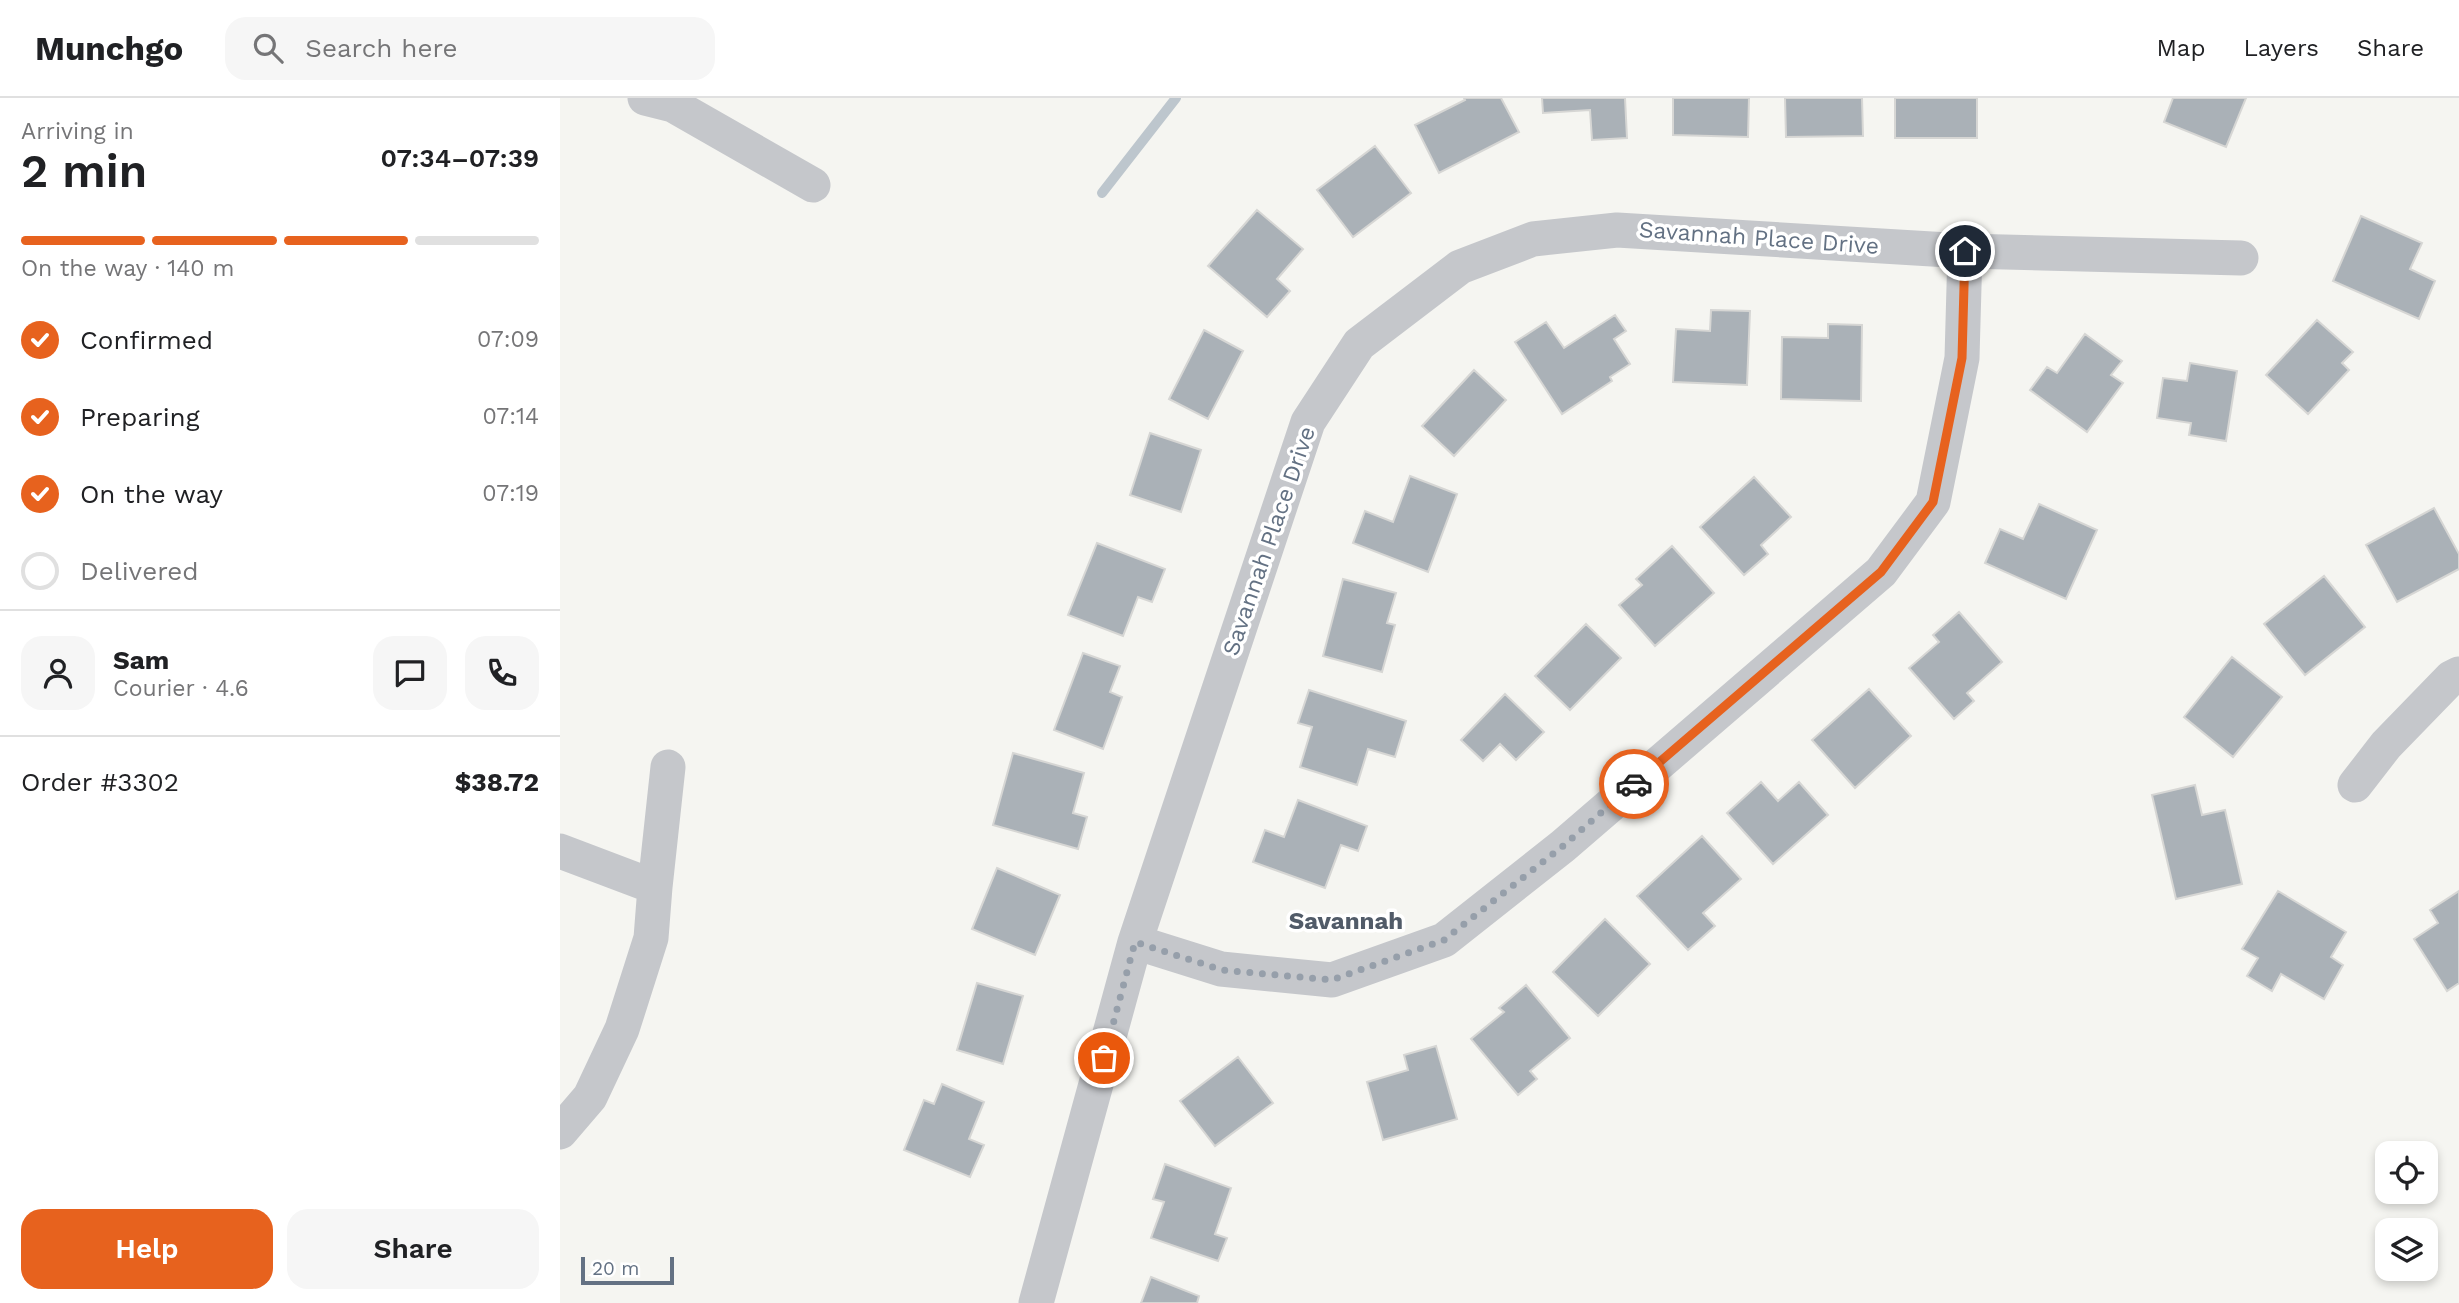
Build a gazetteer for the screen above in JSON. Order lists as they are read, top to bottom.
{
  "streets": {
    "street": ["Savannah Place Drive"]
  },
  "districts": ["Savannah"],
  "scale_bar": "20 m",
  "page": {
    "header": "Munchgo",
    "search": "Search here",
    "nav": ["Map", "Layers", "Share"],
    "heading": ["2 min", "Arriving in", "07:34–07:39"],
    "panel": [
      "Sam",
      "Courier · 4.6",
      "Order #3302",
      "$38.72"
    ],
    "bar": "On the way · 140 m",
    "list": [
      ["Confirmed", "07:09"],
      ["Preparing", "07:14"],
      ["On the way", "07:19"],
      "Delivered"
    ],
    "buttons": ["Help", "Share"],
    "scale": "20 m"
  }
}
